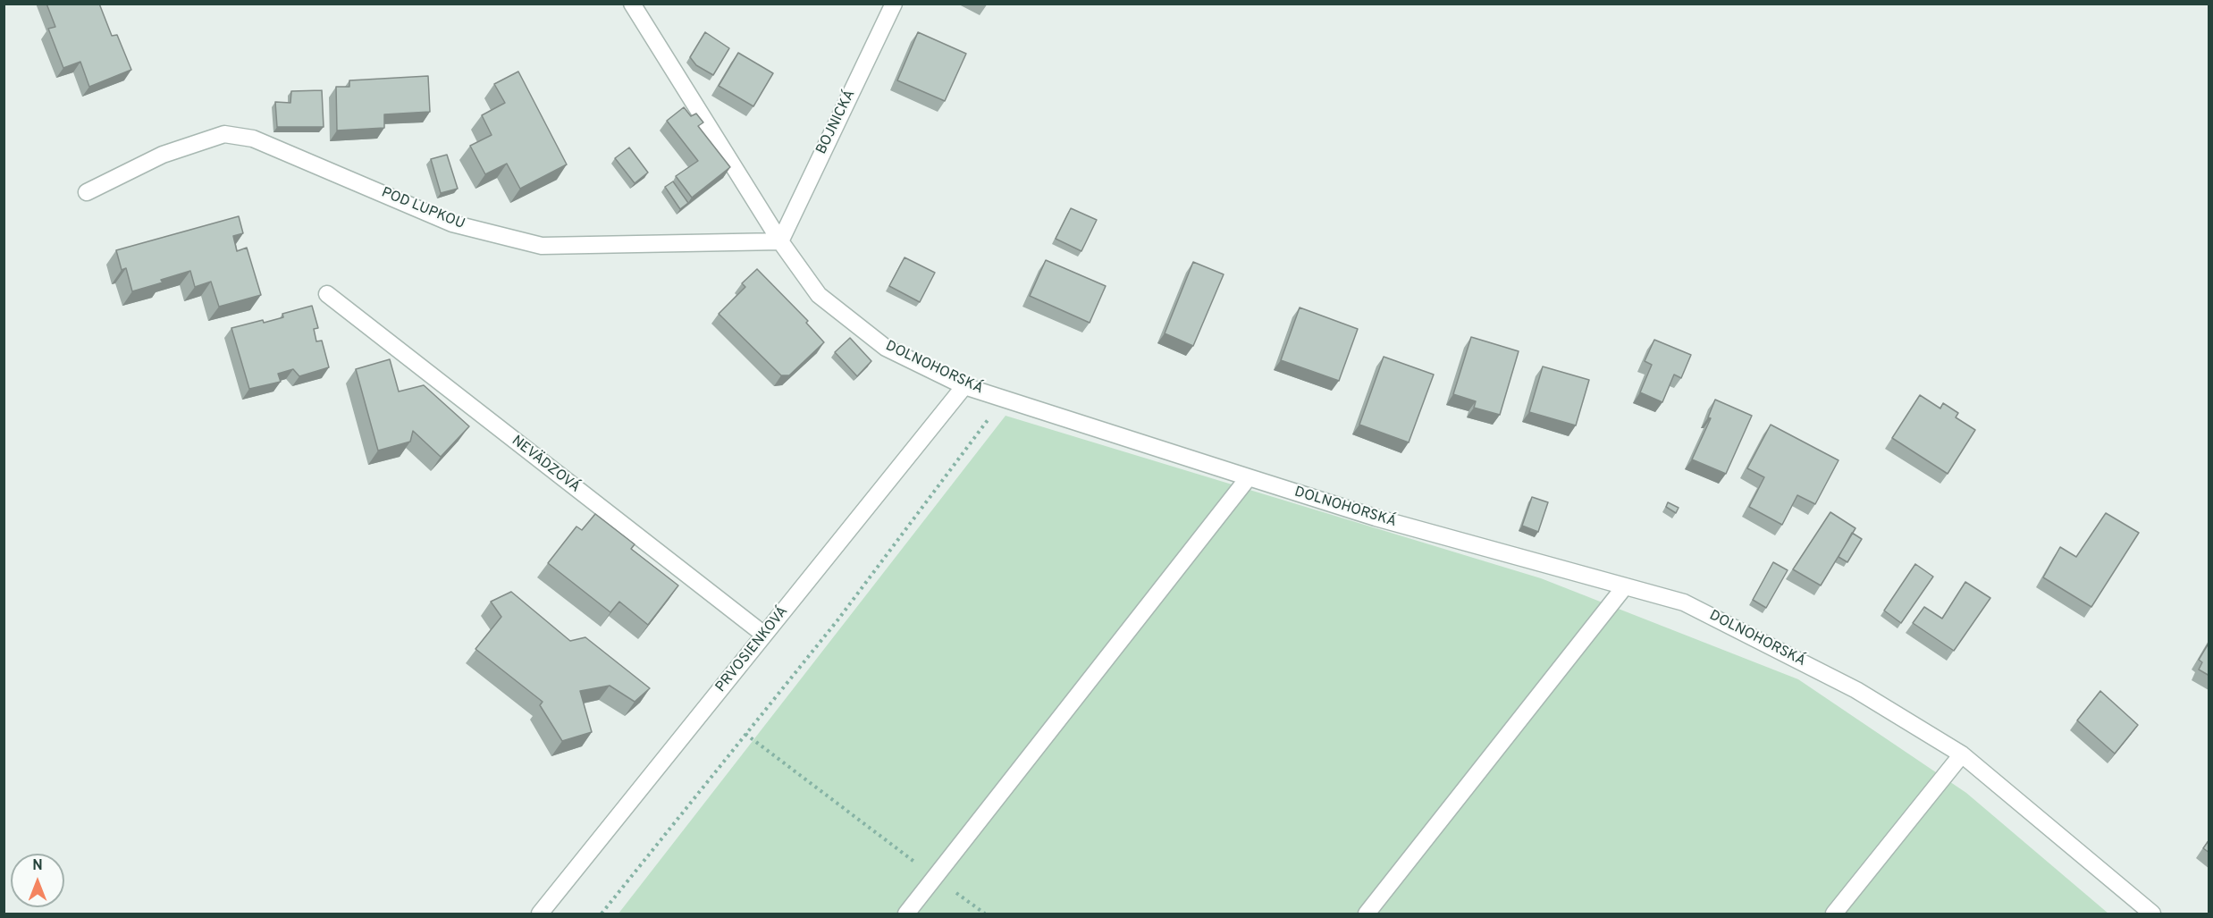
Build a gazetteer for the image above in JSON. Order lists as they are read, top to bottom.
{
  "streets": {
    "street": [
      "BOJNICKÁ",
      "POD LUPKOU",
      "DOLNOHORSKÁ",
      "NEVÄDZOVÁ",
      "PRVOSIENKOVÁ"
    ]
  },
  "crossings": [
    ["BOJNICKÁ", "POD LUPKOU"],
    ["BOJNICKÁ", "DOLNOHORSKÁ"],
    ["POD LUPKOU", "DOLNOHORSKÁ"],
    ["DOLNOHORSKÁ", "PRVOSIENKOVÁ"],
    ["NEVÄDZOVÁ", "PRVOSIENKOVÁ"]
  ],
  "north": "top"
}
